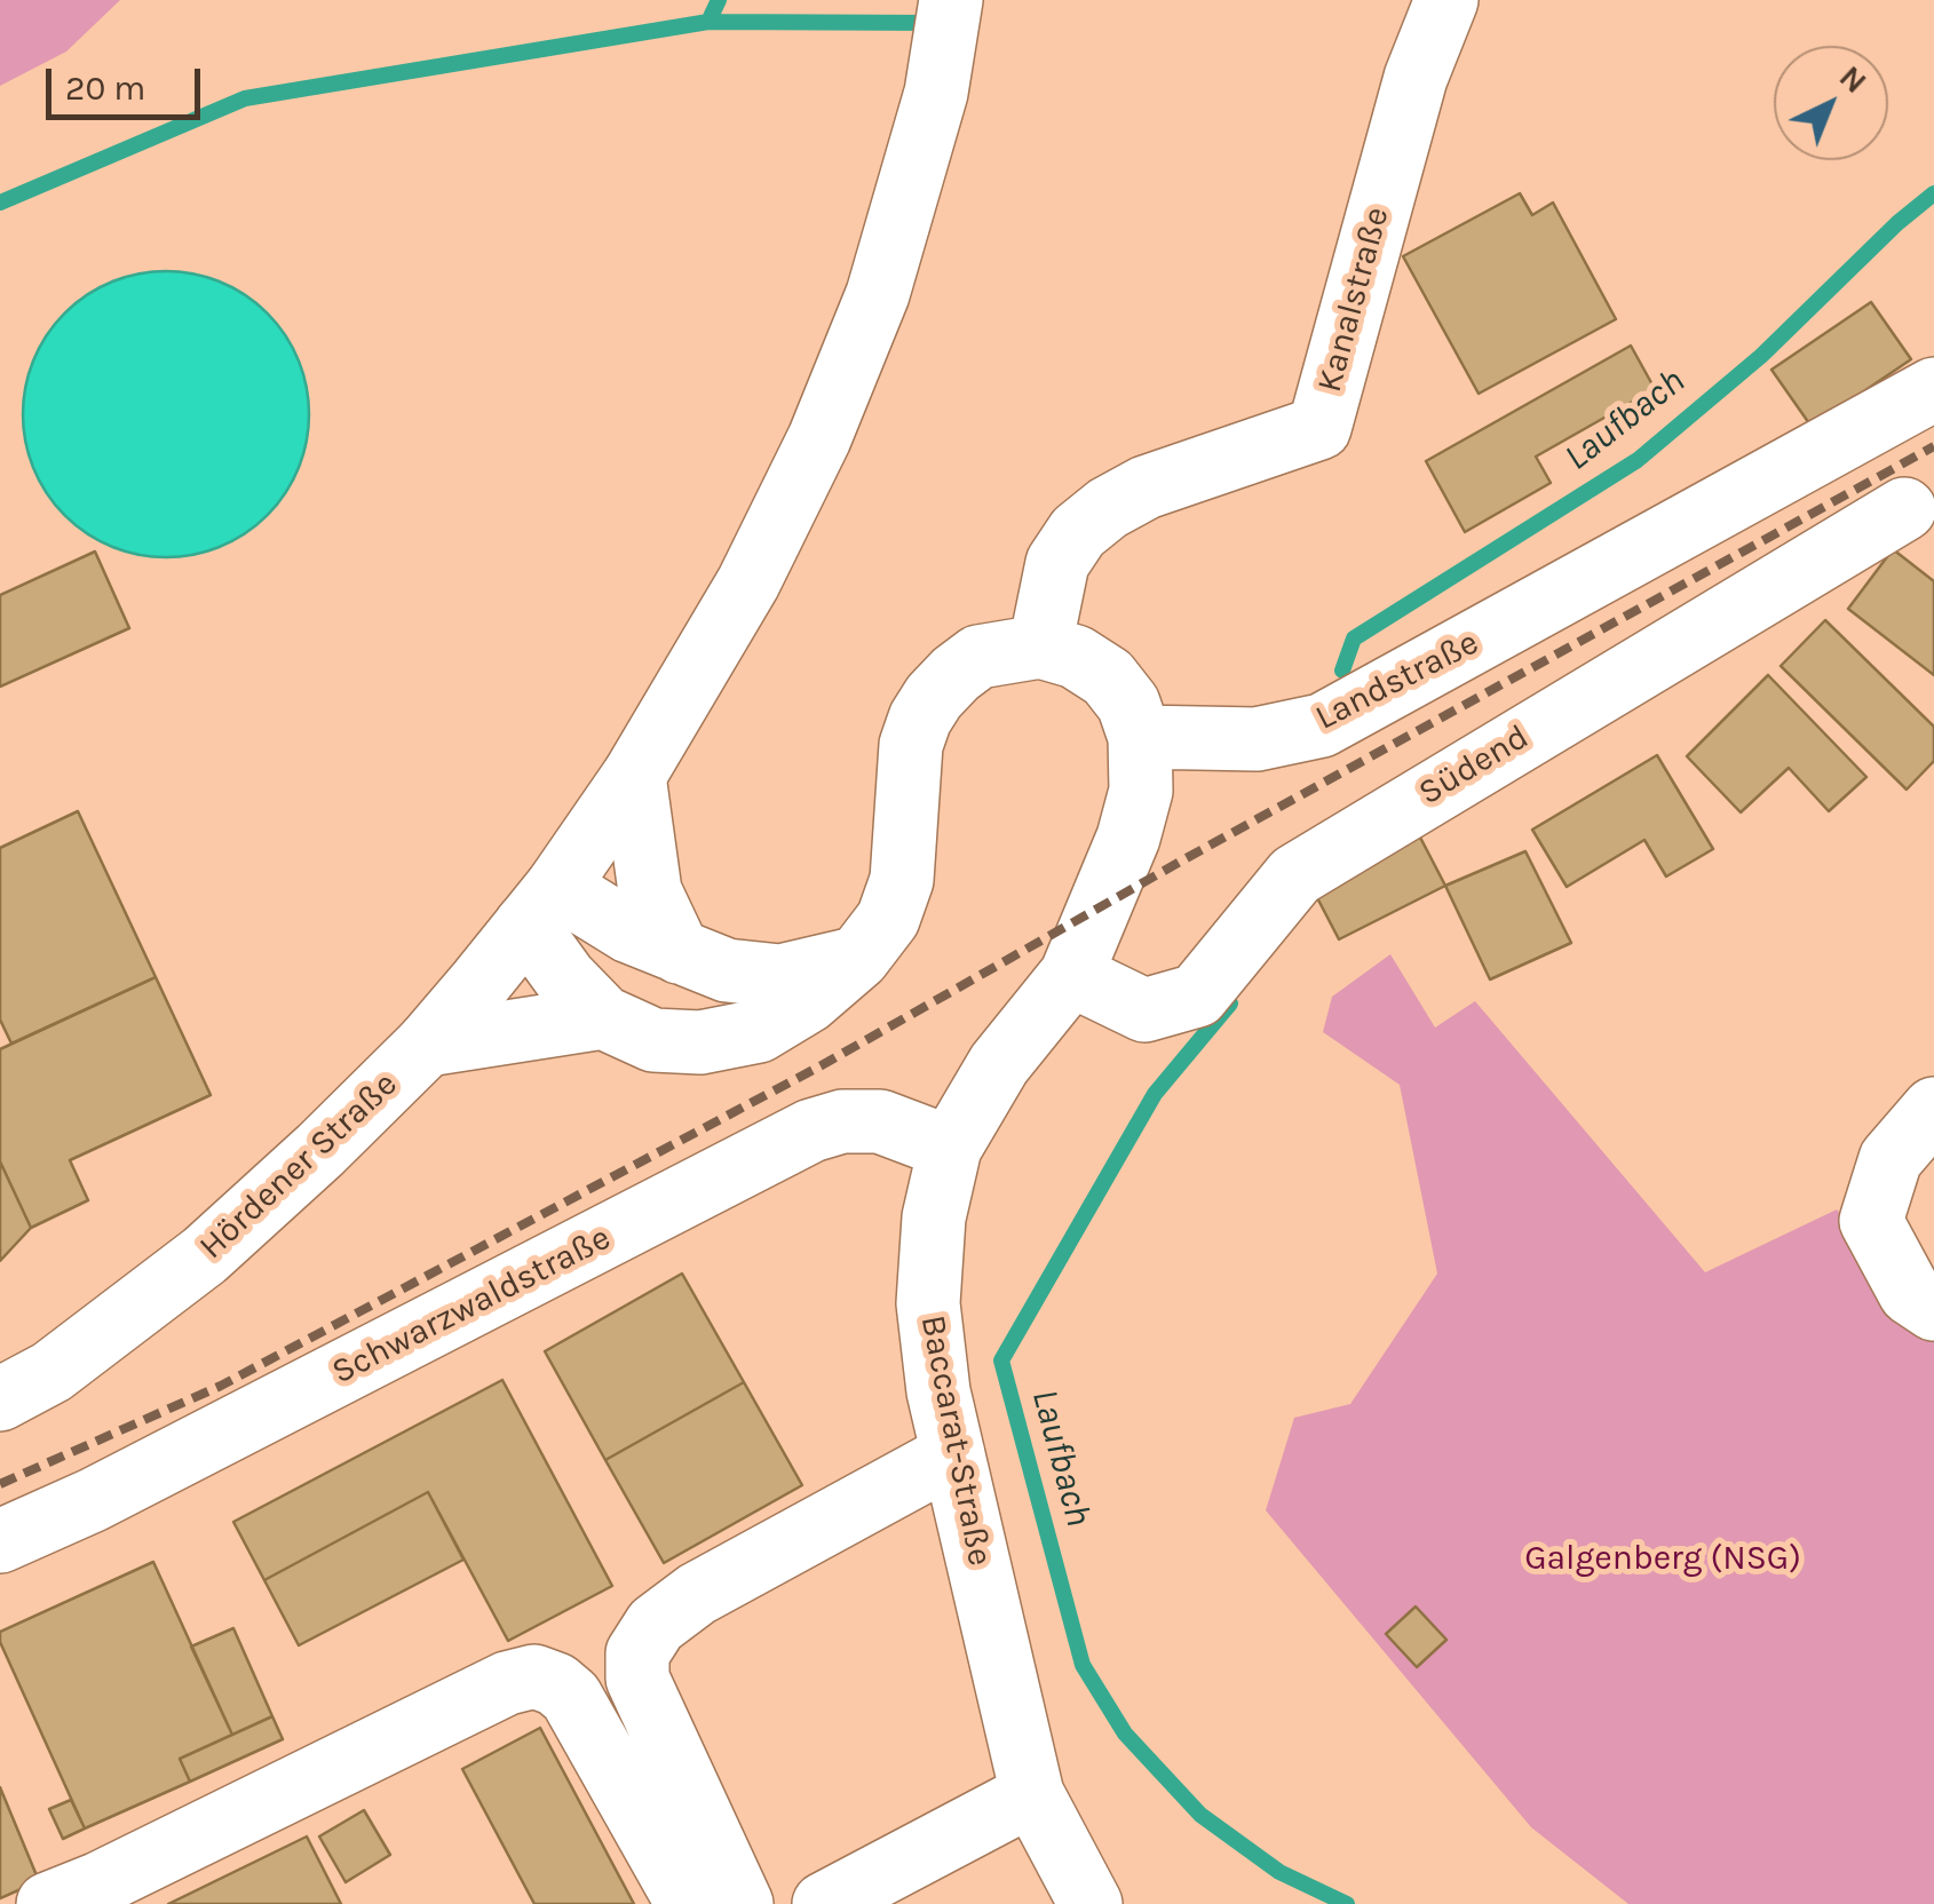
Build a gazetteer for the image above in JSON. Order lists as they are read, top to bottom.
{
  "streets": {
    "street": [
      "Kanalstraße",
      "Landstraße",
      "Südend",
      "Hördener Straße",
      "Schwarzwaldstraße",
      "Baccarat-Straße"
    ]
  },
  "crossings": [
    ["Landstraße", "Baccarat-Straße"],
    ["Südend", "Baccarat-Straße"],
    ["Schwarzwaldstraße", "Baccarat-Straße"]
  ],
  "water": ["Laufbach"],
  "parks": ["Galgenberg (NSG)"],
  "scale_bar": "20 m",
  "north": "top right"
}
